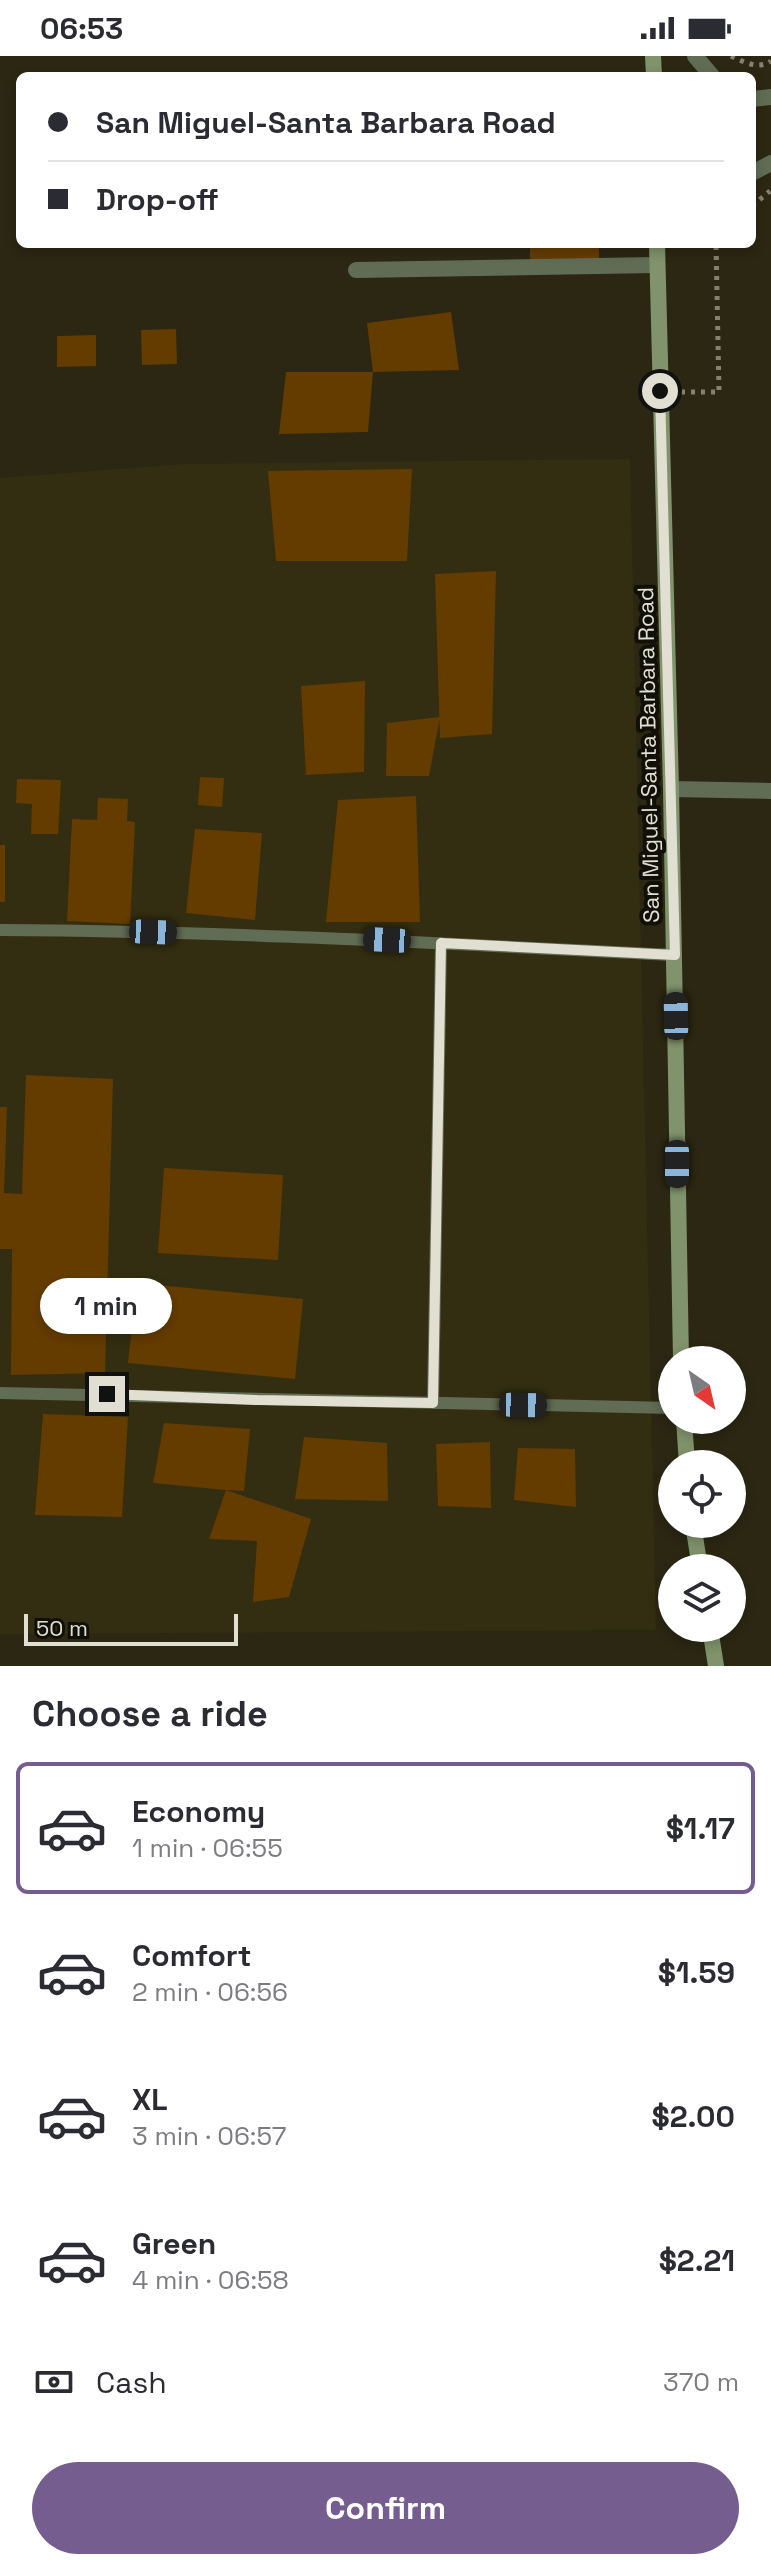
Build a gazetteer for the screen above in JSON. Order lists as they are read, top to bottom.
{
  "streets": {
    "main road": ["San Miguel-Santa Barbara Road"]
  },
  "scale_bar": "50 m",
  "north": "bottom right",
  "page": {
    "status": "06:53",
    "banner": ["San Miguel-Santa Barbara Road", "Drop-off"],
    "bubble": "1 min",
    "scale": "50 m",
    "heading": "Choose a ride",
    "list": [
      {
        "name": "Economy",
        "note": "1 min · 06:55",
        "value": "$1.17"
      },
      {
        "name": "Comfort",
        "note": "2 min · 06:56",
        "value": "$1.59"
      },
      {
        "name": "XL",
        "note": "3 min · 06:57",
        "value": "$2.00"
      },
      {
        "name": "Green",
        "note": "4 min · 06:58",
        "value": "$2.21"
      }
    ],
    "pay": ["Cash", "370 m"],
    "buttons": "Confirm"
  }
}
